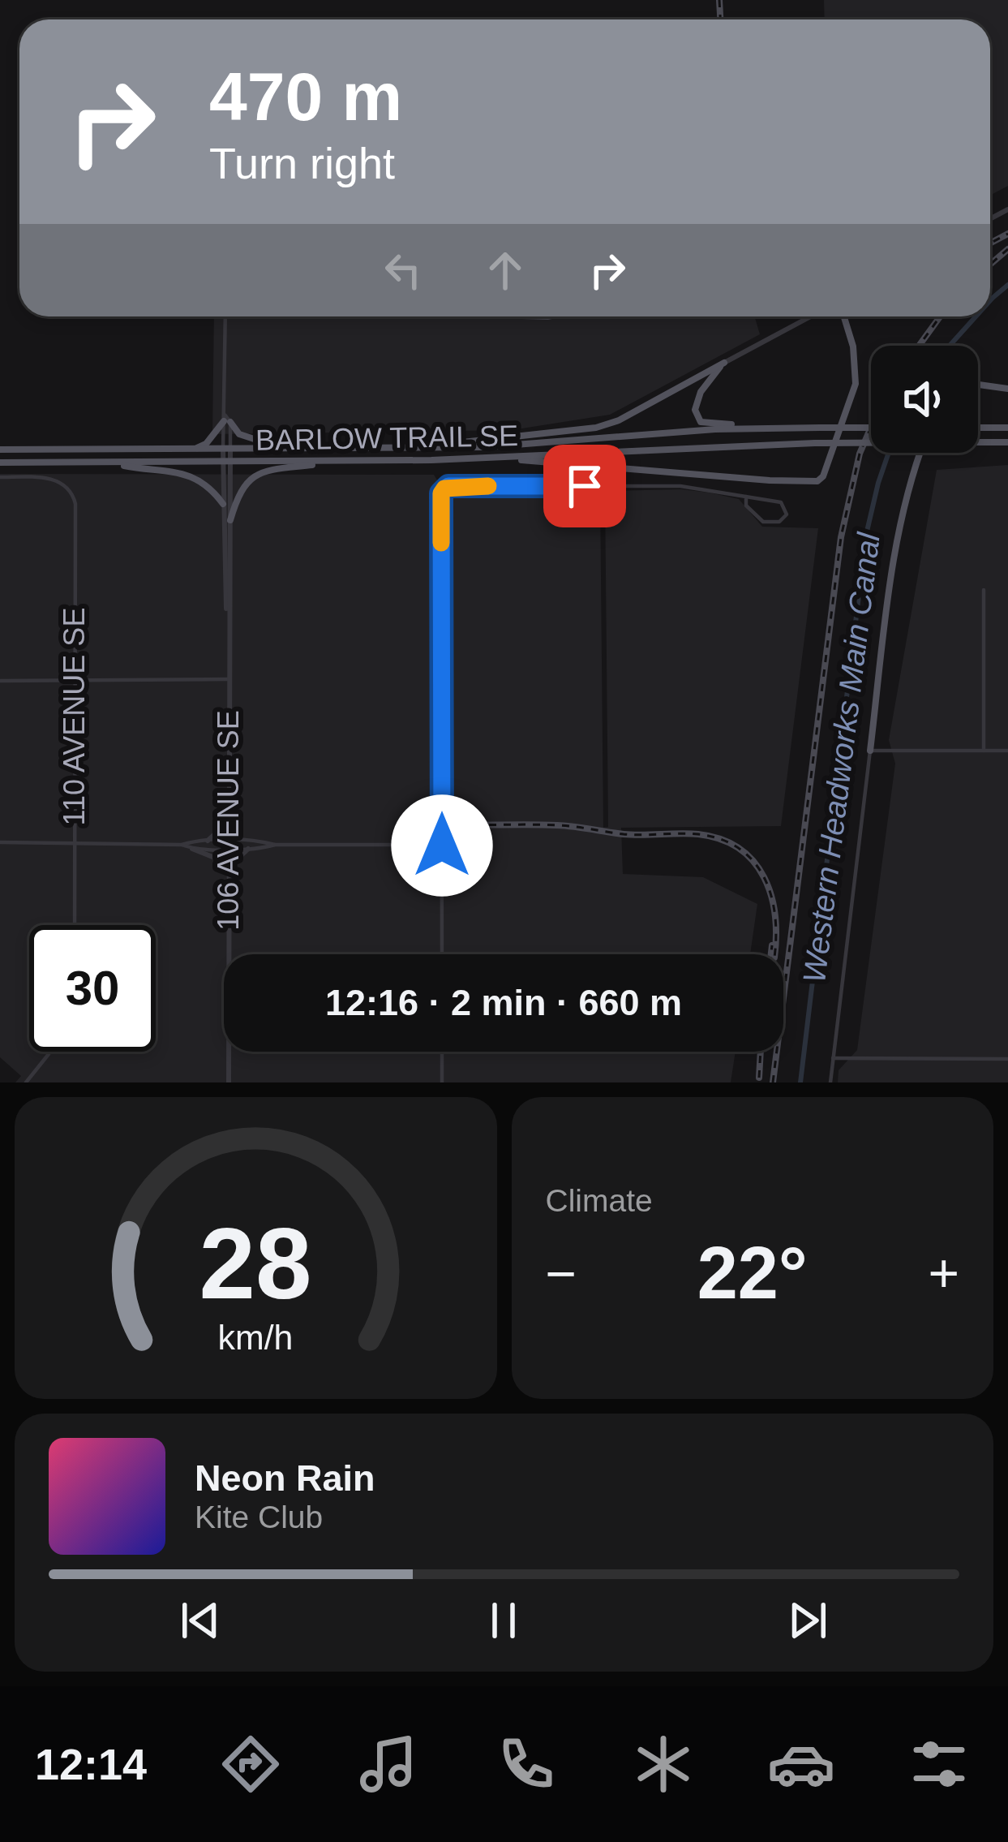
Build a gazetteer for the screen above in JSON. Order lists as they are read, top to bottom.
{
  "streets": {
    "main road": ["BARLOW TRAIL SE"],
    "street": ["110 AVENUE SE", "106 AVENUE SE"]
  },
  "crossings": [
    ["BARLOW TRAIL SE", "106 AVENUE SE"]
  ],
  "water": ["Western Headworks Main Canal"],
  "page": {
    "turn": ["470 m", "Turn right"],
    "limit": "30",
    "trip": "12:16 · 2 min · 660 m",
    "tile": "Climate",
    "heat": ["−", "22°", "+"],
    "song": ["Neon Rain", "Kite Club"],
    "tabs": "12:14",
    "gauge": ["28", "km/h"]
  }
}
